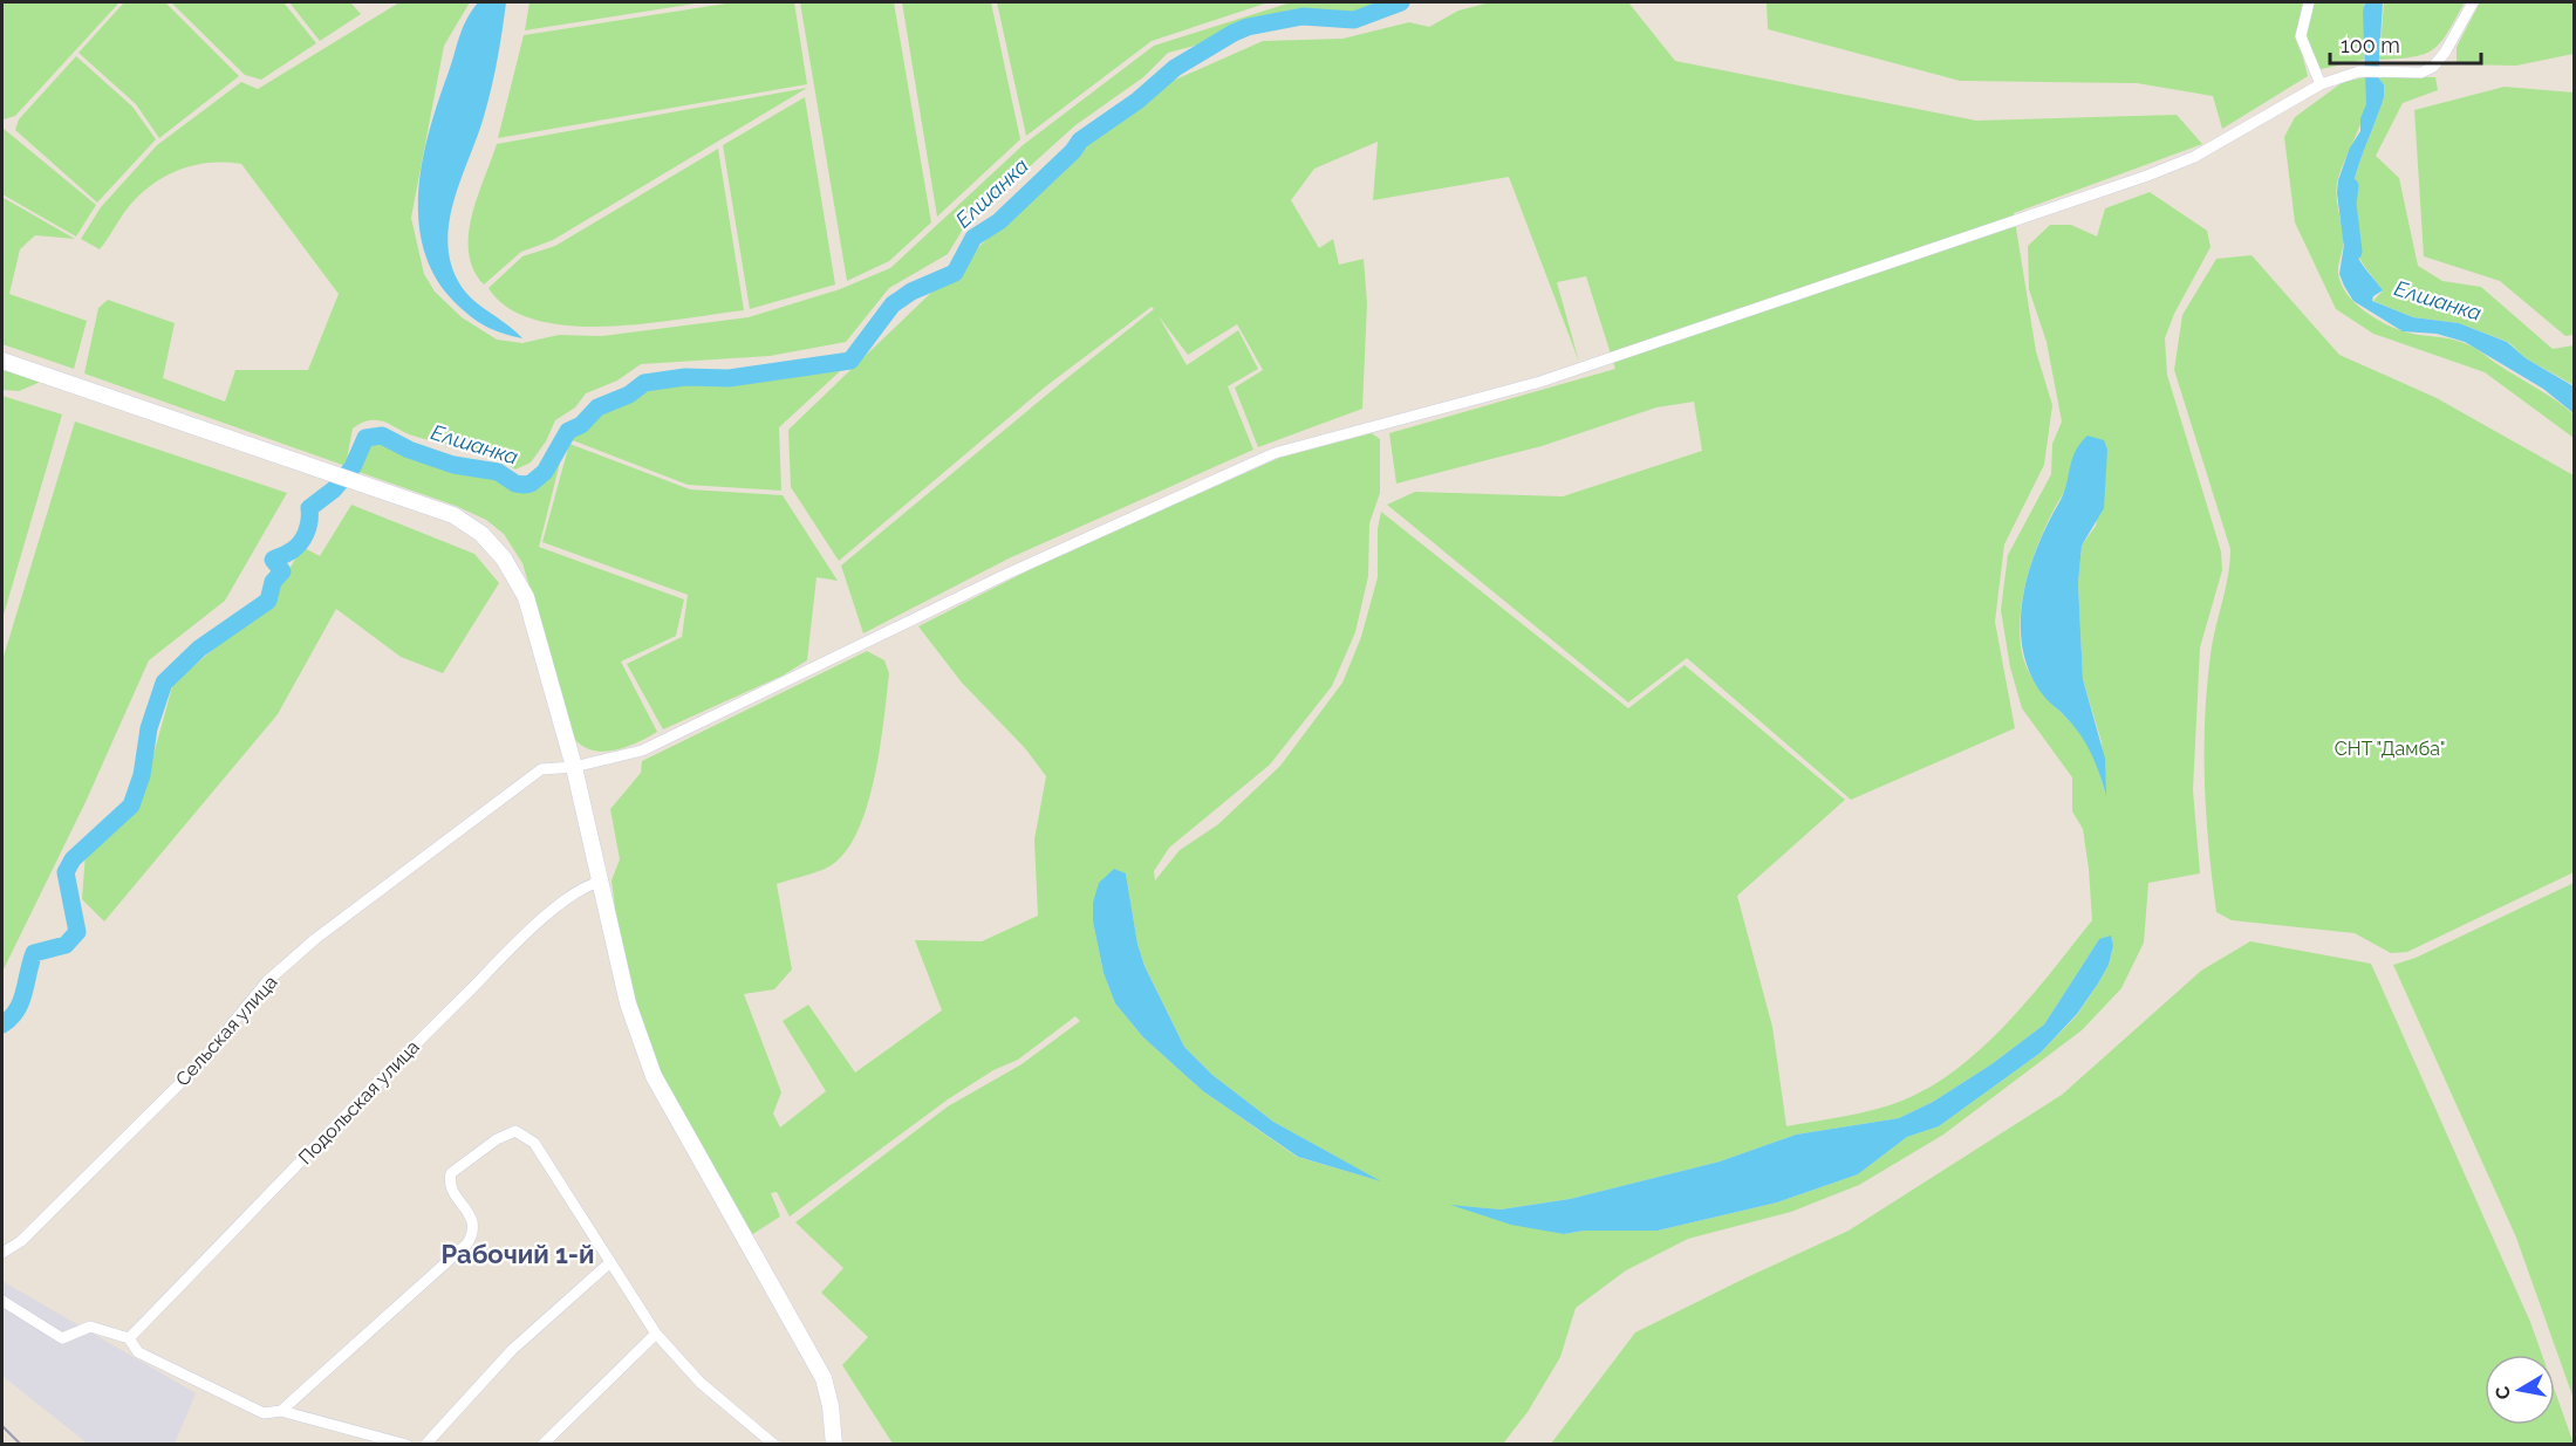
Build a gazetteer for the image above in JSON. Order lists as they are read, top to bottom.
{
  "streets": {
    "street": ["Сельская улица", "Подольская улица"]
  },
  "districts": ["Рабочий 1‑й"],
  "water": ["Елшанка"],
  "parks": ["СНТ \"Дамба\""],
  "scale_bar": "100 m",
  "north": "left"
}
